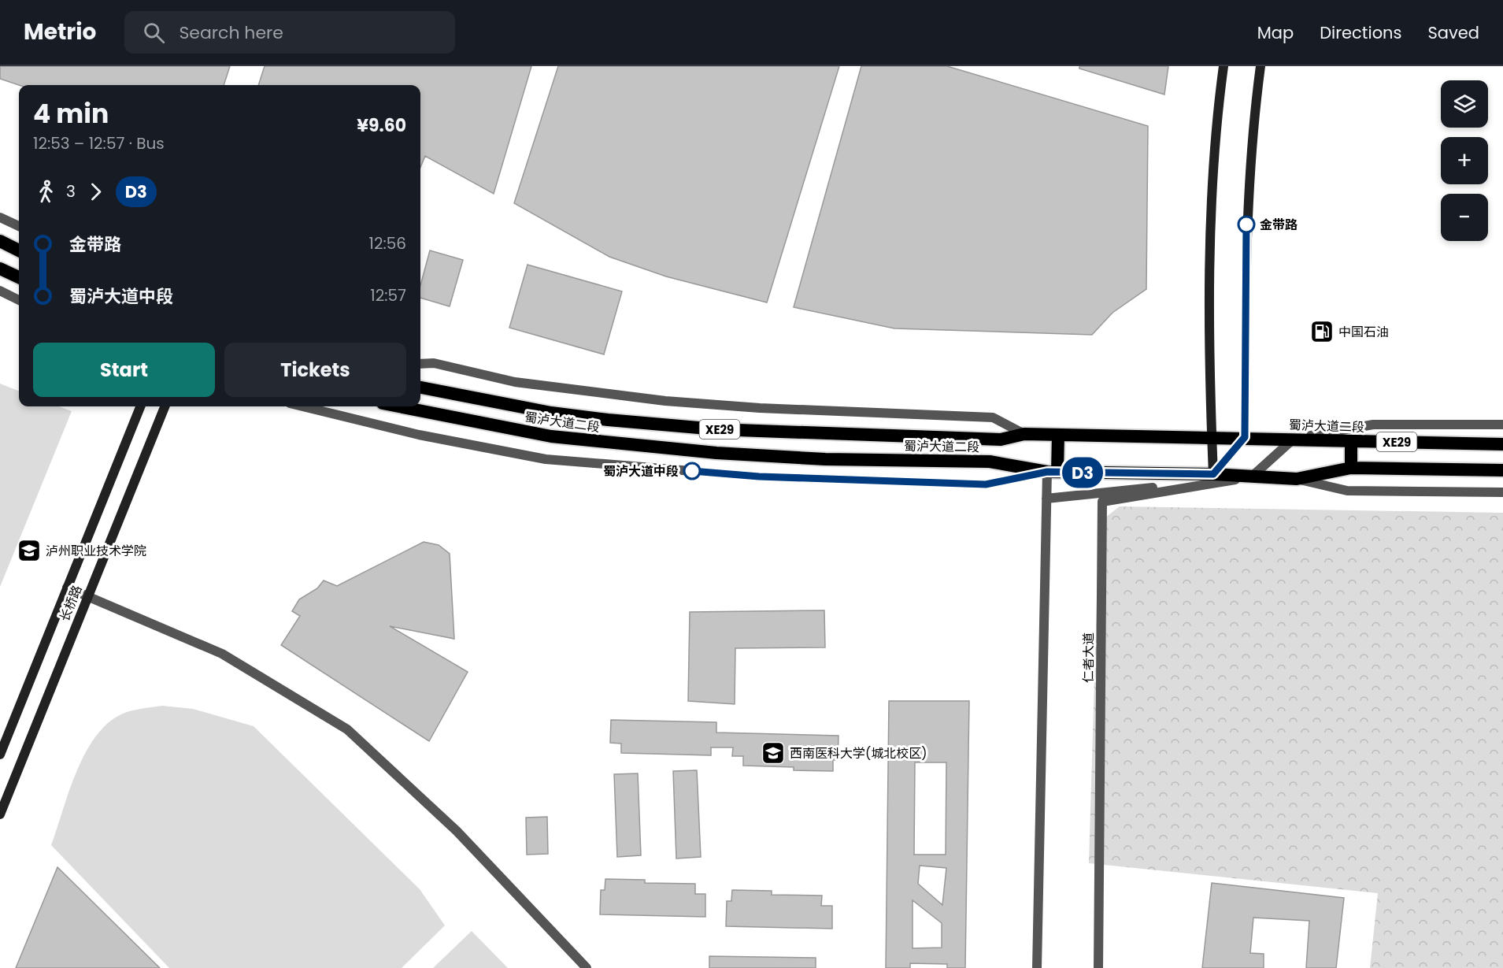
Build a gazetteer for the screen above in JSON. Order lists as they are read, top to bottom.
{
  "streets": {
    "highway": ["蜀泸大道二段", "XE29"],
    "main road": ["长桥路"],
    "street": ["仁者大道"]
  },
  "crossings": [
    ["蜀泸大道二段", "仁者大道"]
  ],
  "places": {
    "other": ["金带路", "蜀泸大道中段"],
    "fuel station": ["中国石油"],
    "school or university": ["泸州职业技术学院", "西南医科大学(城北校区)"]
  },
  "lines": ["bus line D3"],
  "page": {
    "header": "Metrio",
    "search": "Search here",
    "nav": ["Map", "Directions", "Saved"],
    "on_map": "D3",
    "map_buttons": ["+", "−"],
    "heading": ["4 min", "12:53 – 12:57 · Bus", "¥9.60"],
    "legs": ["3", "D3"],
    "list": [
      {
        "name": "金带路",
        "value": "12:56"
      },
      {
        "name": "蜀泸大道中段",
        "value": "12:57"
      }
    ],
    "buttons": ["Start", "Tickets"]
  }
}
